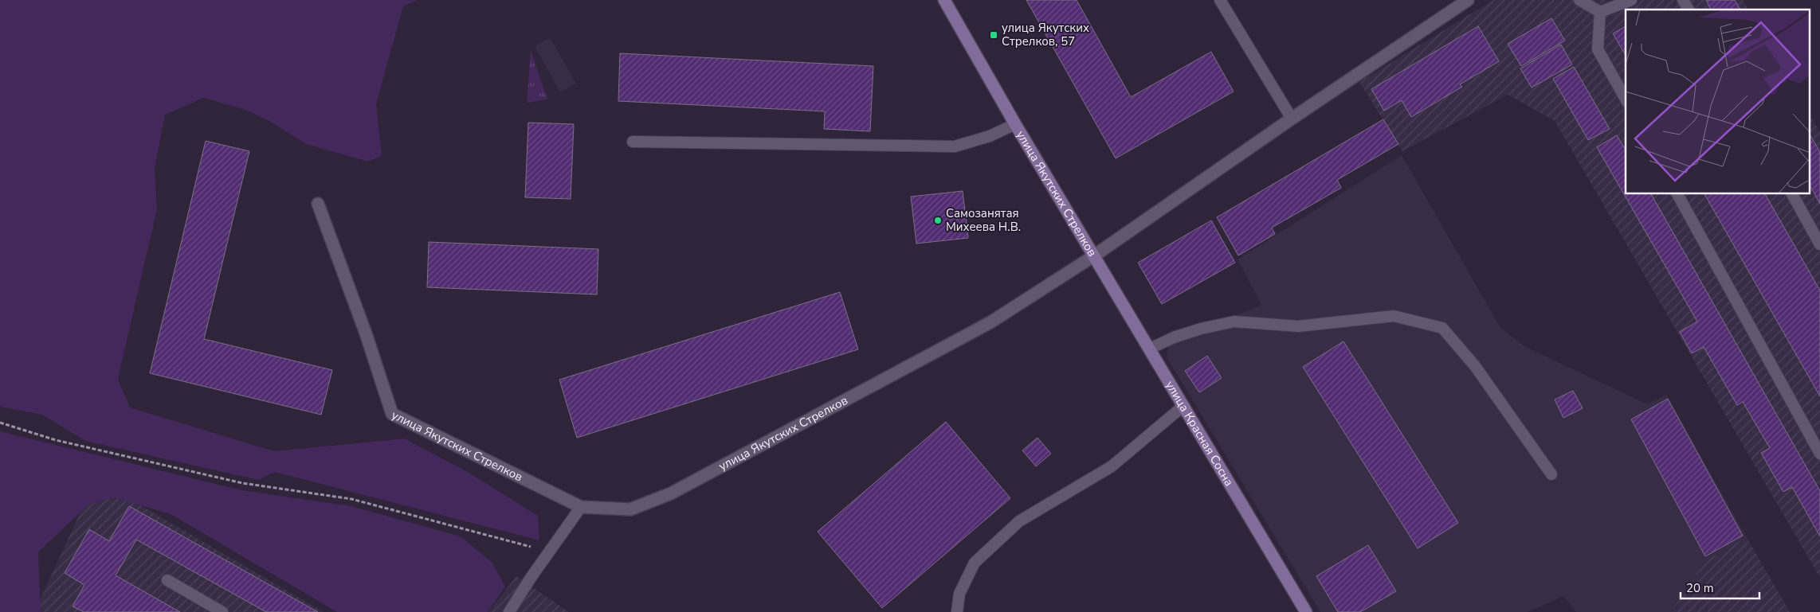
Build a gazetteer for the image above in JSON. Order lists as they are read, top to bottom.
{
  "streets": {
    "street": ["улица Якутских Стрелков", "улица Красная Сосна"]
  },
  "crossings": [
    ["улица Якутских Стрелков", "улица Красная Сосна"]
  ],
  "places": {
    "transit": ["улица Якутских Стрелков, 57"],
    "other": ["Самозанятая Михеева Н.В."]
  },
  "scale_bar": "20 m"
}
